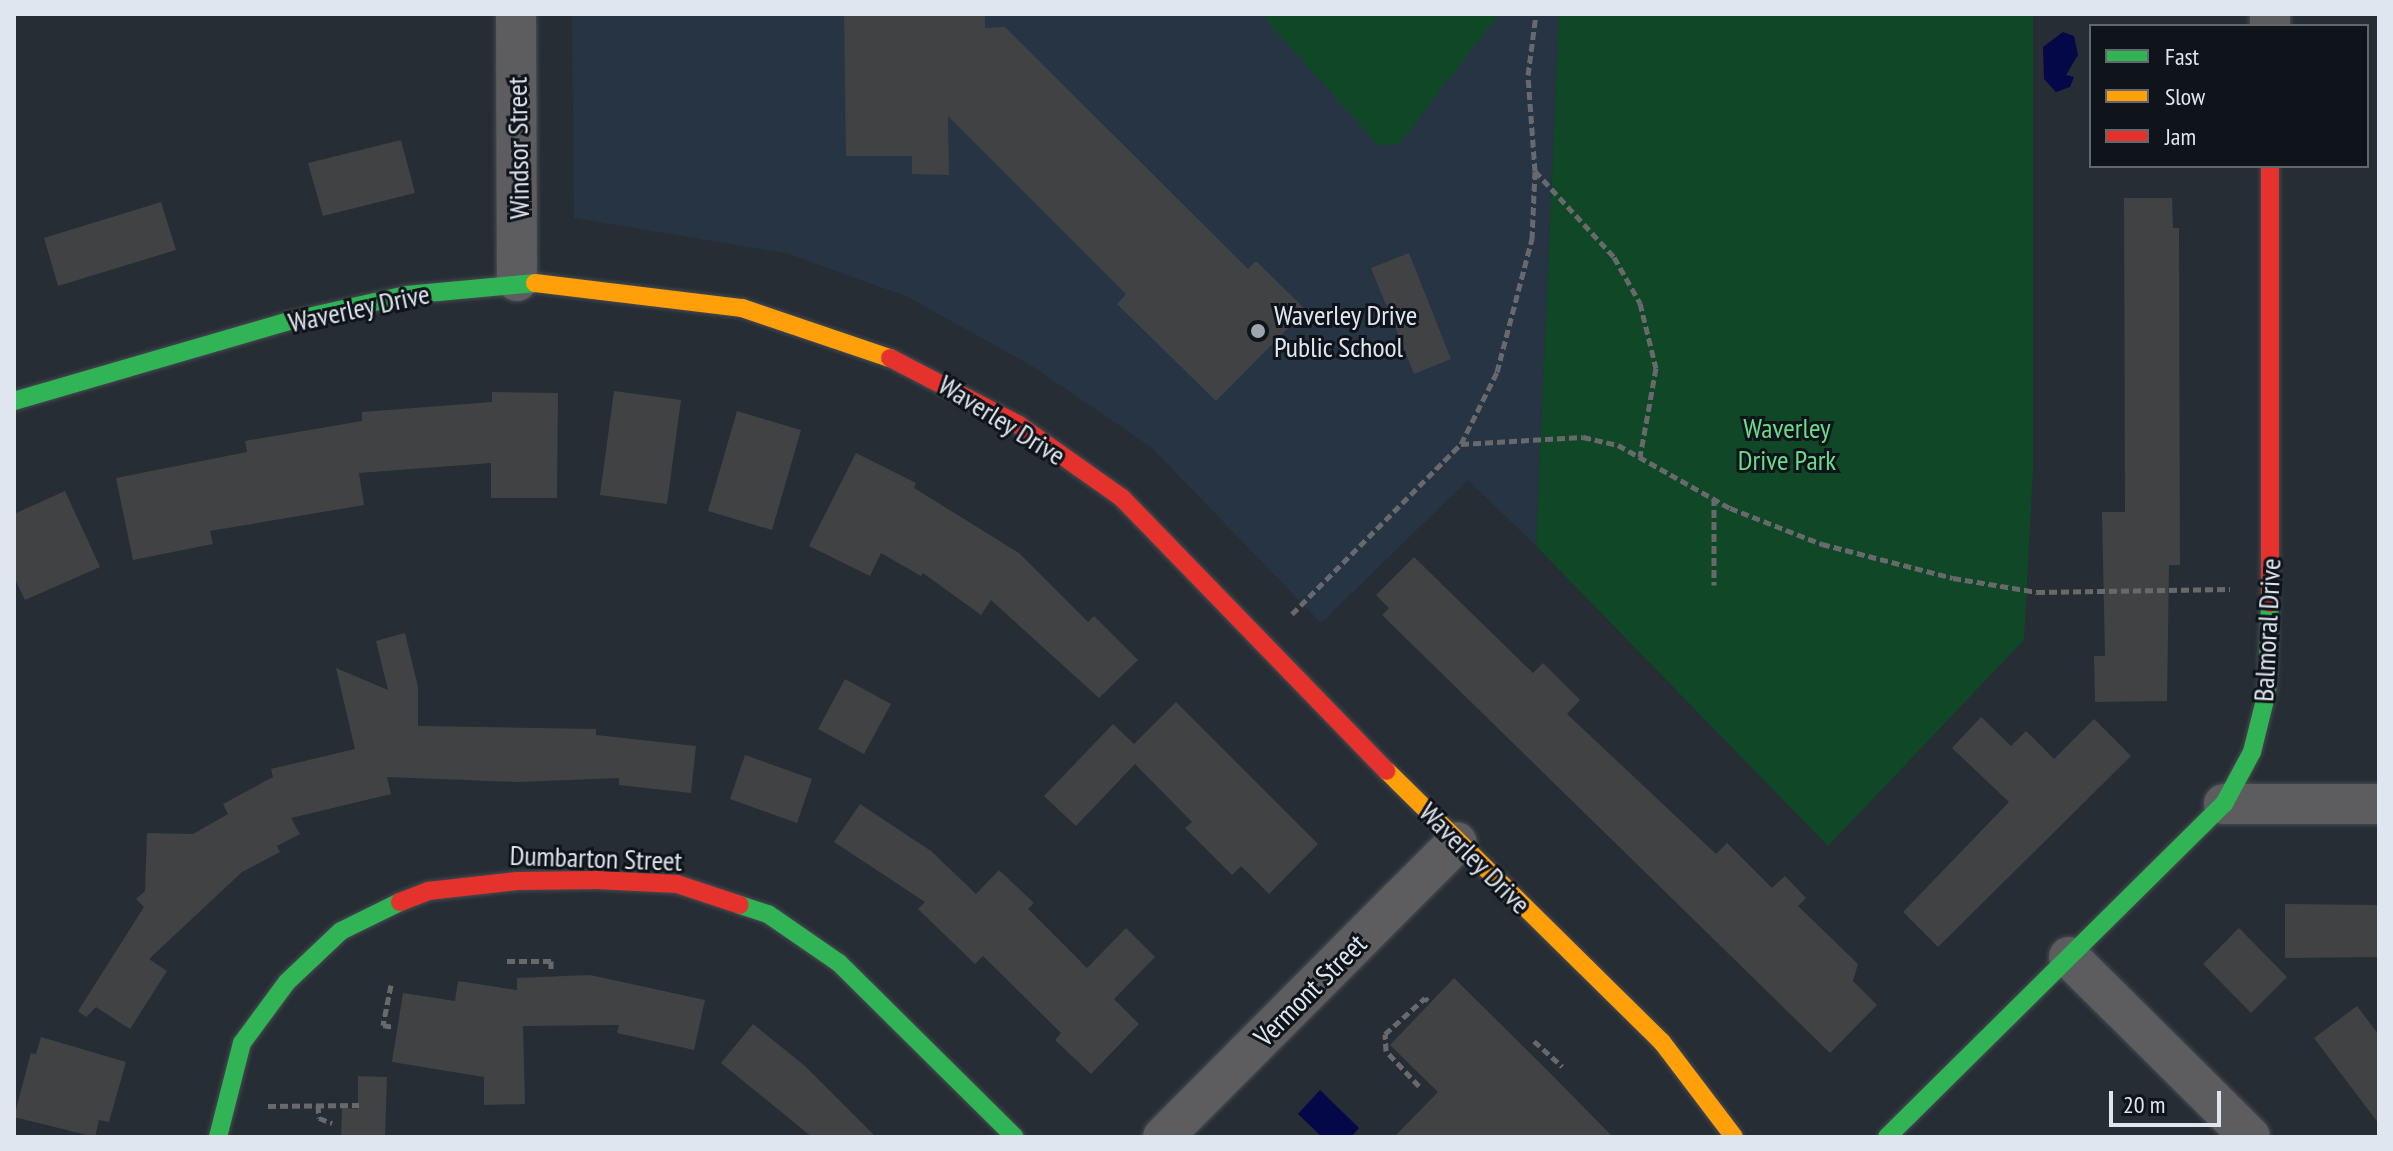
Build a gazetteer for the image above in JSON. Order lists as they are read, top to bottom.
{
  "streets": {
    "street": [
      "Windsor Street",
      "Waverley Drive",
      "Balmoral Drive",
      "Dumbarton Street",
      "Vermont Street"
    ]
  },
  "crossings": [
    ["Windsor Street", "Waverley Drive"],
    ["Waverley Drive", "Vermont Street"]
  ],
  "parks": ["Waverley Drive Park"],
  "places": ["Waverley Drive Public School"],
  "legend": ["Fast", "Slow", "Jam"],
  "scale_bar": "20 m"
}
